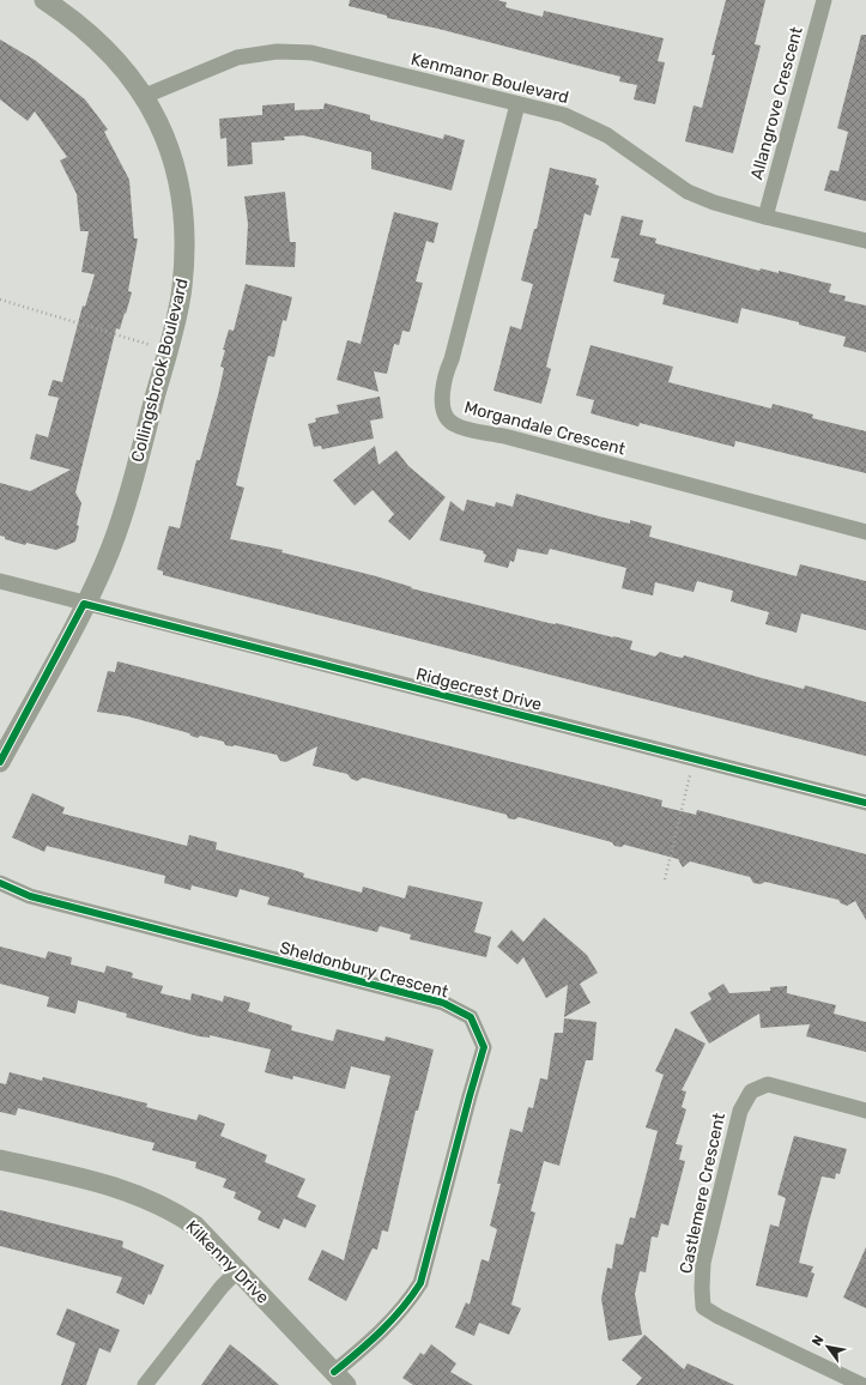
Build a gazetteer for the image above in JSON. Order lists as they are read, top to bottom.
{
  "streets": {
    "street": [
      "Kenmanor Boulevard",
      "Allangrove Crescent",
      "Collingsbrook Boulevard",
      "Morgandale Crescent",
      "Ridgecrest Drive",
      "Sheldonbury Crescent",
      "Castlemere Crescent",
      "Kilkenny Drive"
    ]
  },
  "crossings": [
    ["Kenmanor Boulevard", "Allangrove Crescent"],
    ["Kenmanor Boulevard", "Collingsbrook Boulevard"],
    ["Kenmanor Boulevard", "Morgandale Crescent"],
    ["Collingsbrook Boulevard", "Ridgecrest Drive"],
    ["Sheldonbury Crescent", "Kilkenny Drive"]
  ],
  "north": "top left"
}
